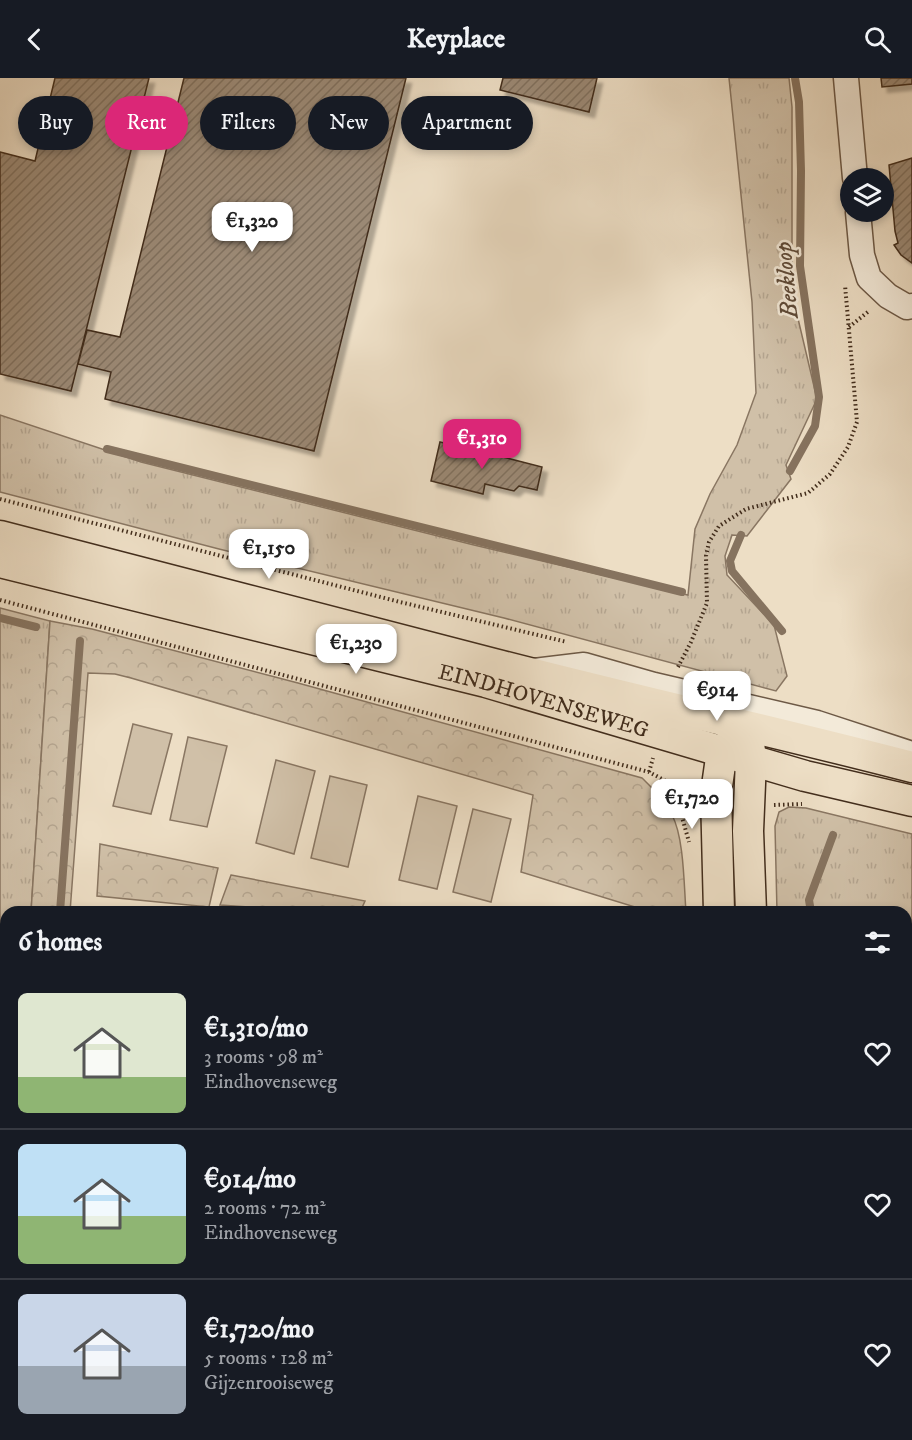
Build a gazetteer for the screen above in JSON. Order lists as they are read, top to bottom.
{
  "streets": {
    "main road": ["EINDHOVENSEWEG"]
  },
  "water": ["Beekloop"],
  "page": {
    "header": "Keyplace",
    "chip": [
      "Buy",
      "Rent",
      "Filters",
      "New",
      "Apartment"
    ],
    "price": [
      "€1,320",
      "€1,310",
      "€1,150",
      "€1,230",
      "€914",
      "€1,720"
    ],
    "heading": "6 homes",
    "list": [
      {
        "name": "€1,310/mo",
        "note": "3 rooms · 98 m² · Eindhovenseweg"
      },
      {
        "name": "€914/mo",
        "note": "2 rooms · 72 m² · Eindhovenseweg"
      },
      {
        "name": "€1,720/mo",
        "note": "5 rooms · 128 m² · Gijzenrooiseweg"
      }
    ]
  }
}
